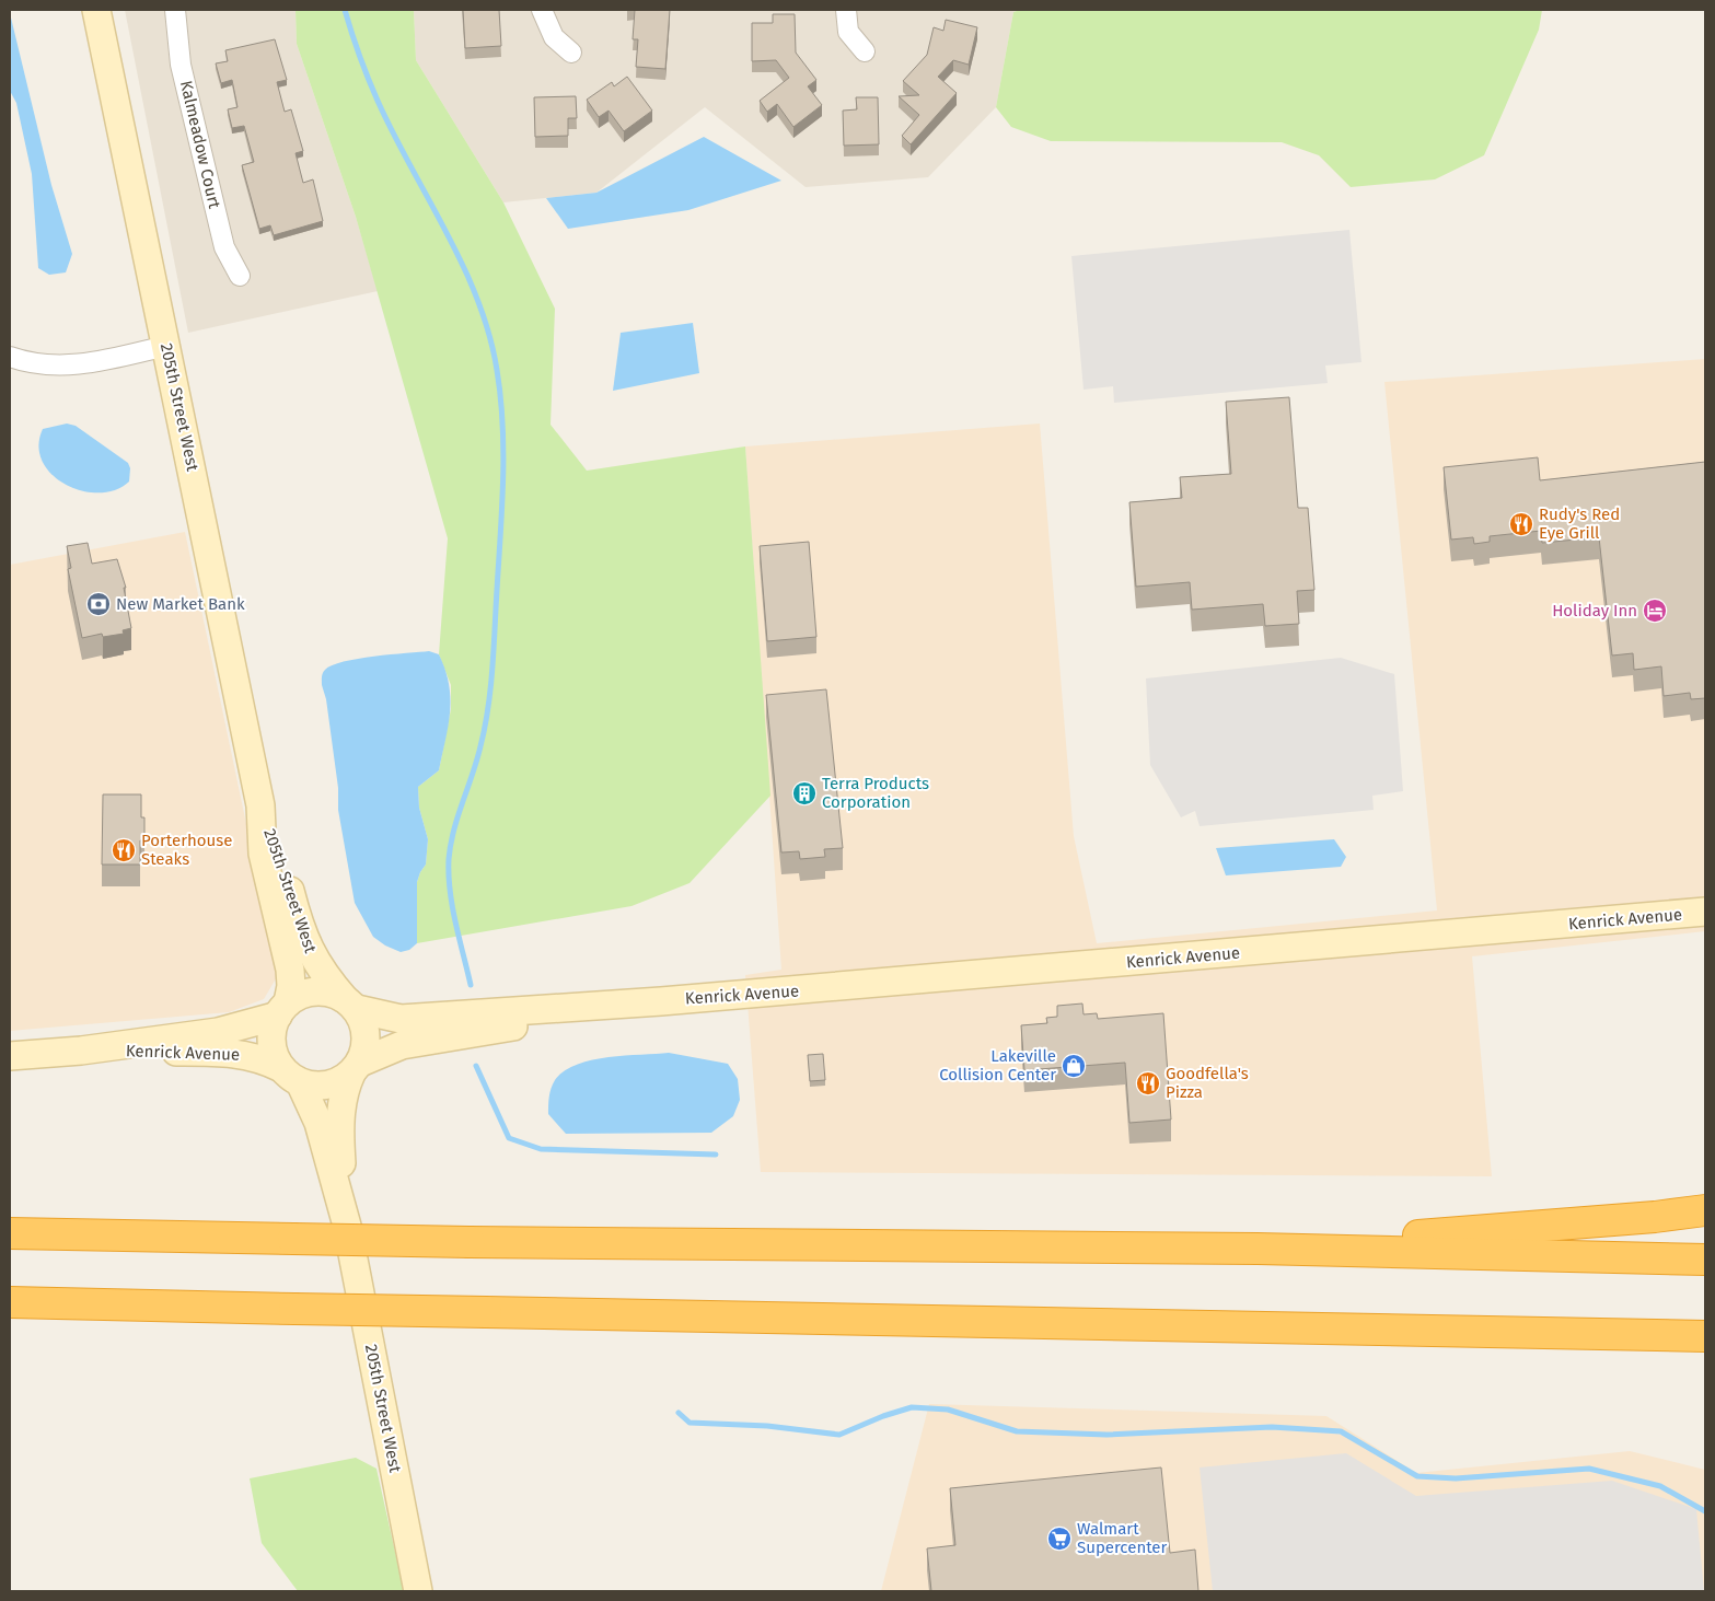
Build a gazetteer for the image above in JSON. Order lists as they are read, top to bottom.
{
  "streets": {
    "street": ["Kalmeadow Court", "205th Street West", "Kenrick Avenue"]
  },
  "crossings": [
    ["205th Street West", "Kenrick Avenue"]
  ],
  "places": {
    "restaurant": ["Rudy's Red Eye Grill", "Porterhouse Steaks", "Goodfella's Pizza"],
    "bank": ["New Market Bank"],
    "hotel": ["Holiday Inn"],
    "building": ["Terra Products Corporation"],
    "shop": ["Lakeville Collision Center"],
    "supermarket": ["Walmart Supercenter"]
  }
}
